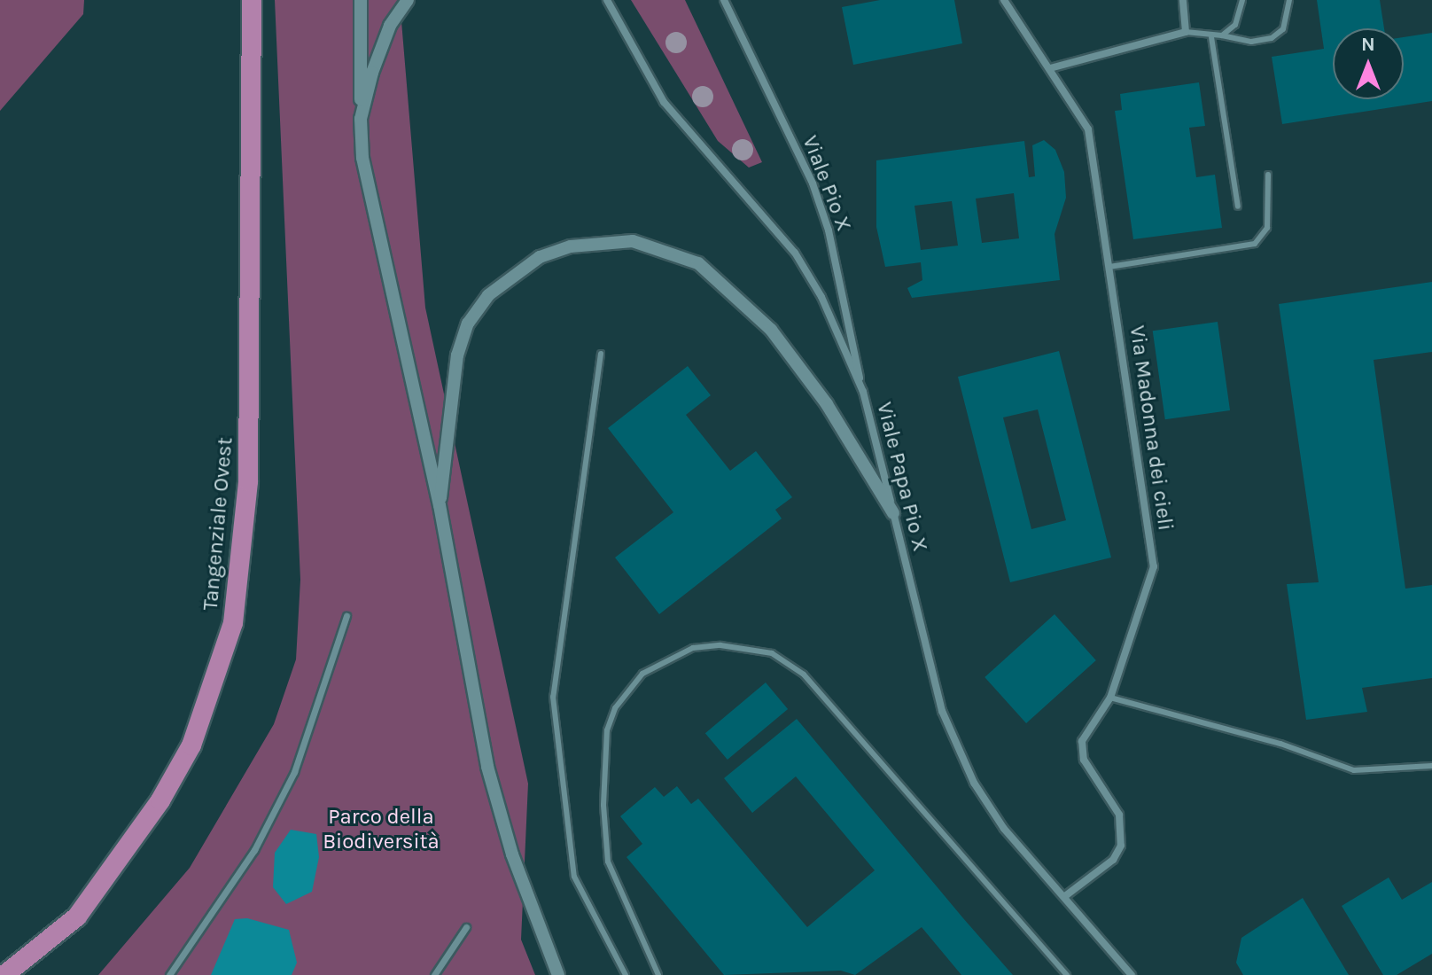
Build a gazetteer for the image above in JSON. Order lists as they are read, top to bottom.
{
  "streets": {
    "highway": ["Tangenziale Ovest"],
    "street": ["Viale Pio X", "Via Madonna dei cieli", "Viale Papa Pio X"]
  },
  "crossings": [
    ["Viale Pio X", "Viale Papa Pio X"],
    ["Via Madonna dei cieli", "Viale Papa Pio X"]
  ],
  "parks": ["Parco della Biodiversità"],
  "north": "top"
}
